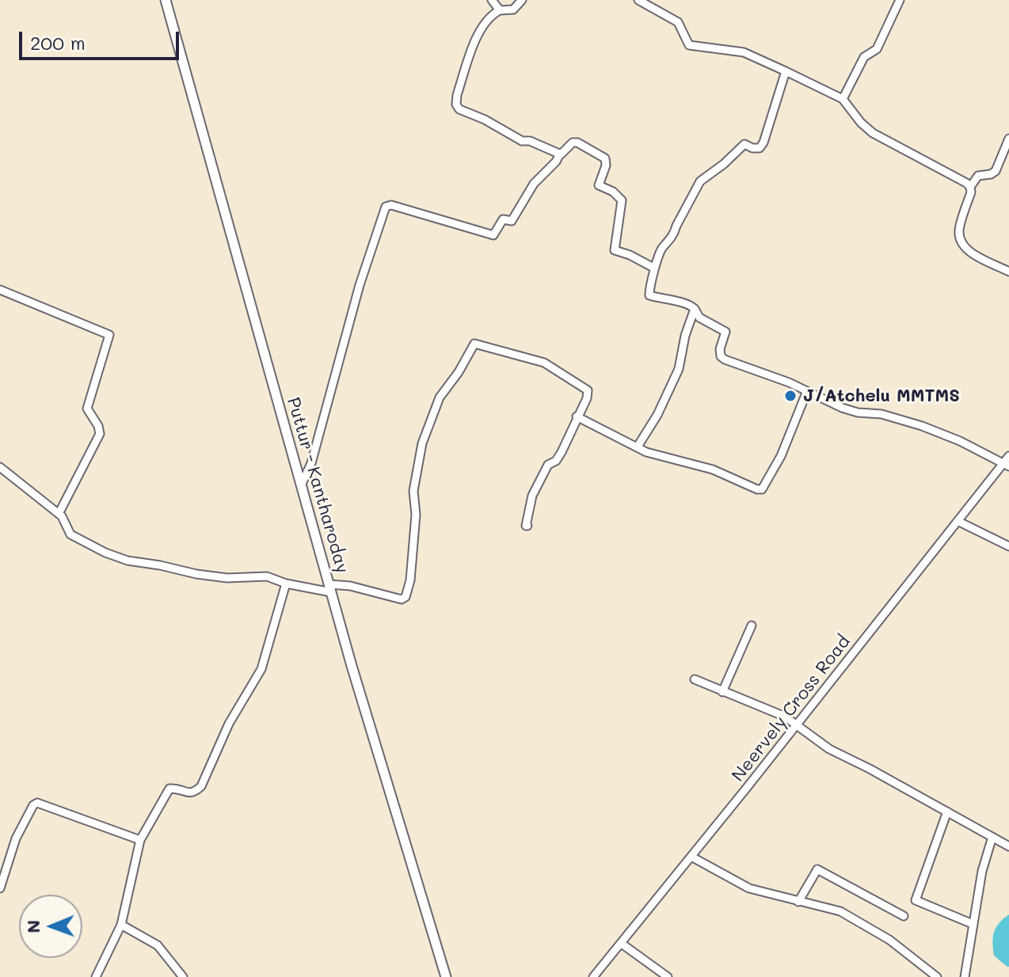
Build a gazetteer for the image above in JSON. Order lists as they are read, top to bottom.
{
  "streets": {
    "main road": ["Puttur - Kantharoday"],
    "street": ["Neervely Cross Road"]
  },
  "places": ["J/Atchelu MMTMS"],
  "scale_bar": "200 m",
  "north": "left"
}
